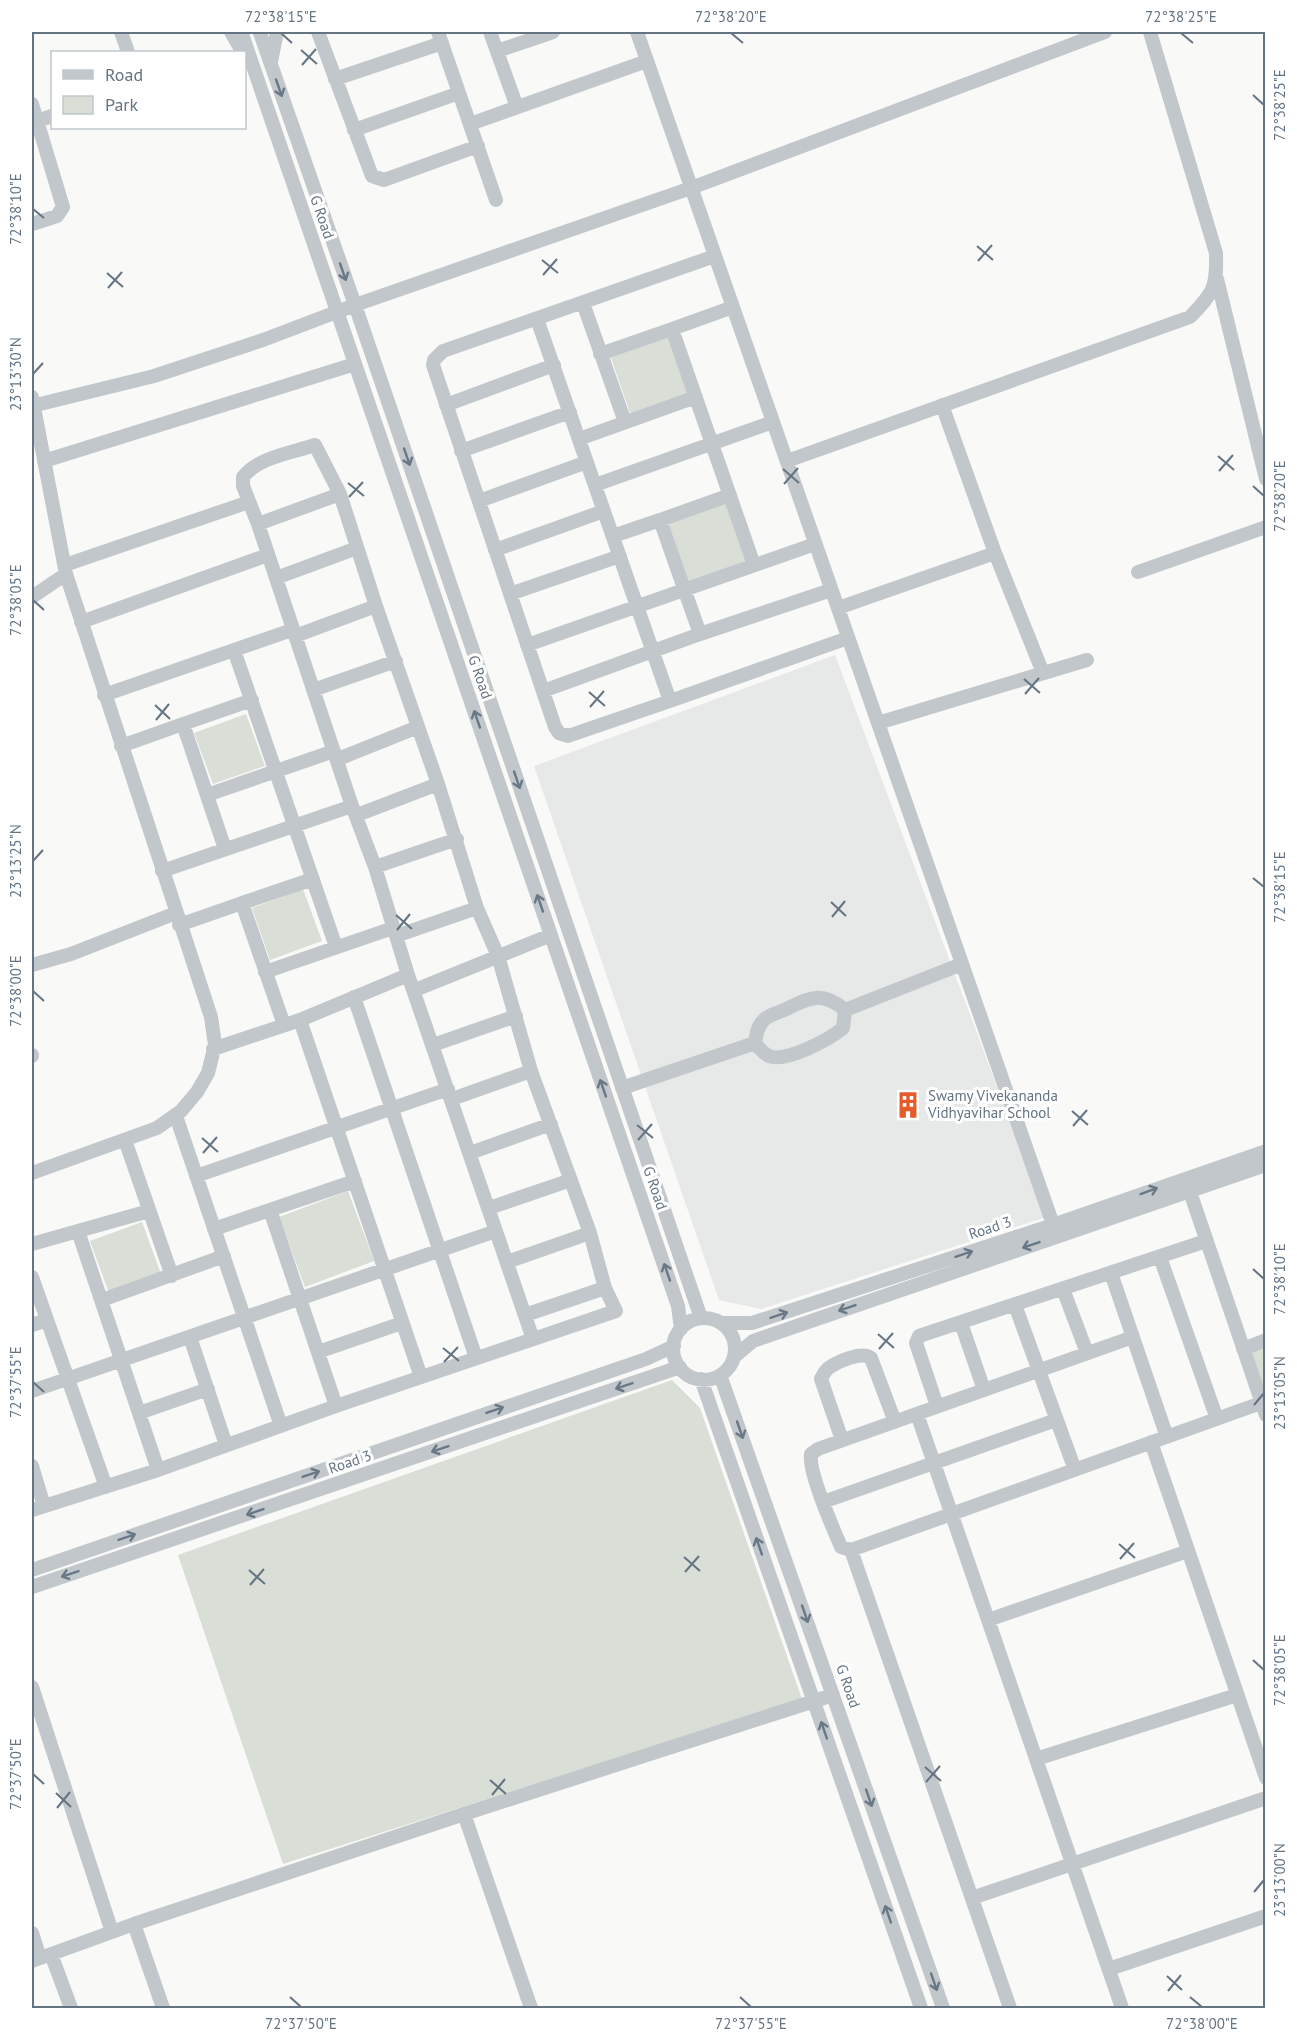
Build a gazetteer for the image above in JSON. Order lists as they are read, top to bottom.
{
  "streets": {
    "street": ["G Road", "Road 3"]
  },
  "crossings": [
    ["G Road", "Road 3"]
  ],
  "places": {
    "building": ["Swamy Vivekananda Vidhyavihar School"]
  },
  "legend": ["Road", "Park"],
  "coordinates": [
    "72°38'15\"E",
    "72°38'20\"E",
    "72°38'25\"E",
    "72°38'10\"E",
    "23°13'30\"N",
    "72°38'05\"E",
    "23°13'25\"N",
    "72°38'00\"E",
    "72°37'55\"E",
    "23°13'05\"N",
    "72°37'50\"E",
    "23°13'00\"N"
  ]
}
